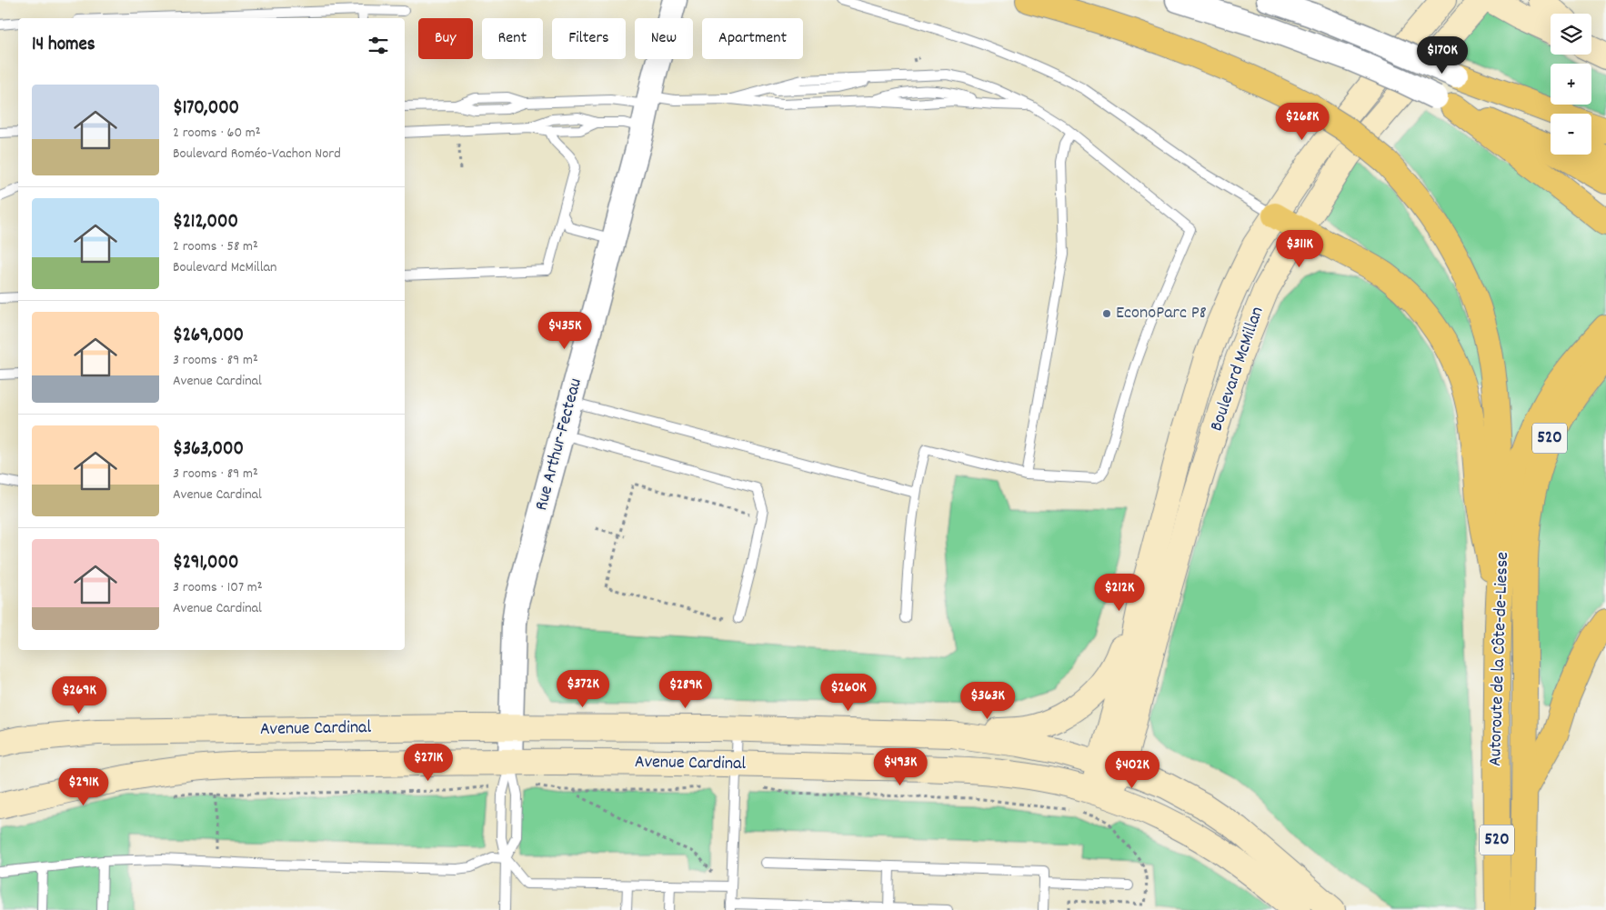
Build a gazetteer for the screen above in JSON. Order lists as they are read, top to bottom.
{
  "streets": {
    "highway": ["520", "Autoroute de la Côte-de-Liesse"],
    "main road": ["Boulevard McMillan", "Avenue Cardinal"],
    "street": ["Rue Arthur-Fecteau"]
  },
  "crossings": [
    ["Boulevard McMillan", "Avenue Cardinal"],
    ["Rue Arthur-Fecteau", "Avenue Cardinal"]
  ],
  "places": ["EconoParc P8"],
  "page": {
    "map_buttons": ["+", "−"],
    "chip": [
      "Buy",
      "Rent",
      "Filters",
      "New",
      "Apartment"
    ],
    "heading": "14 homes",
    "price": [
      "$170K",
      "$268K",
      "$311K",
      "$435K",
      "$212K",
      "$372K",
      "$289K",
      "$260K",
      "$269K",
      "$363K",
      "$271K",
      "$493K",
      "$402K",
      "$291K"
    ],
    "list": [
      {
        "name": "$170,000",
        "note": "2 rooms · 60 m² · Boulevard Roméo-Vachon Nord"
      },
      {
        "name": "$212,000",
        "note": "2 rooms · 58 m² · Boulevard McMillan"
      },
      {
        "name": "$269,000",
        "note": "3 rooms · 89 m² · Avenue Cardinal"
      },
      {
        "name": "$363,000",
        "note": "3 rooms · 89 m² · Avenue Cardinal"
      },
      {
        "name": "$291,000",
        "note": "3 rooms · 107 m² · Avenue Cardinal"
      }
    ]
  }
}
